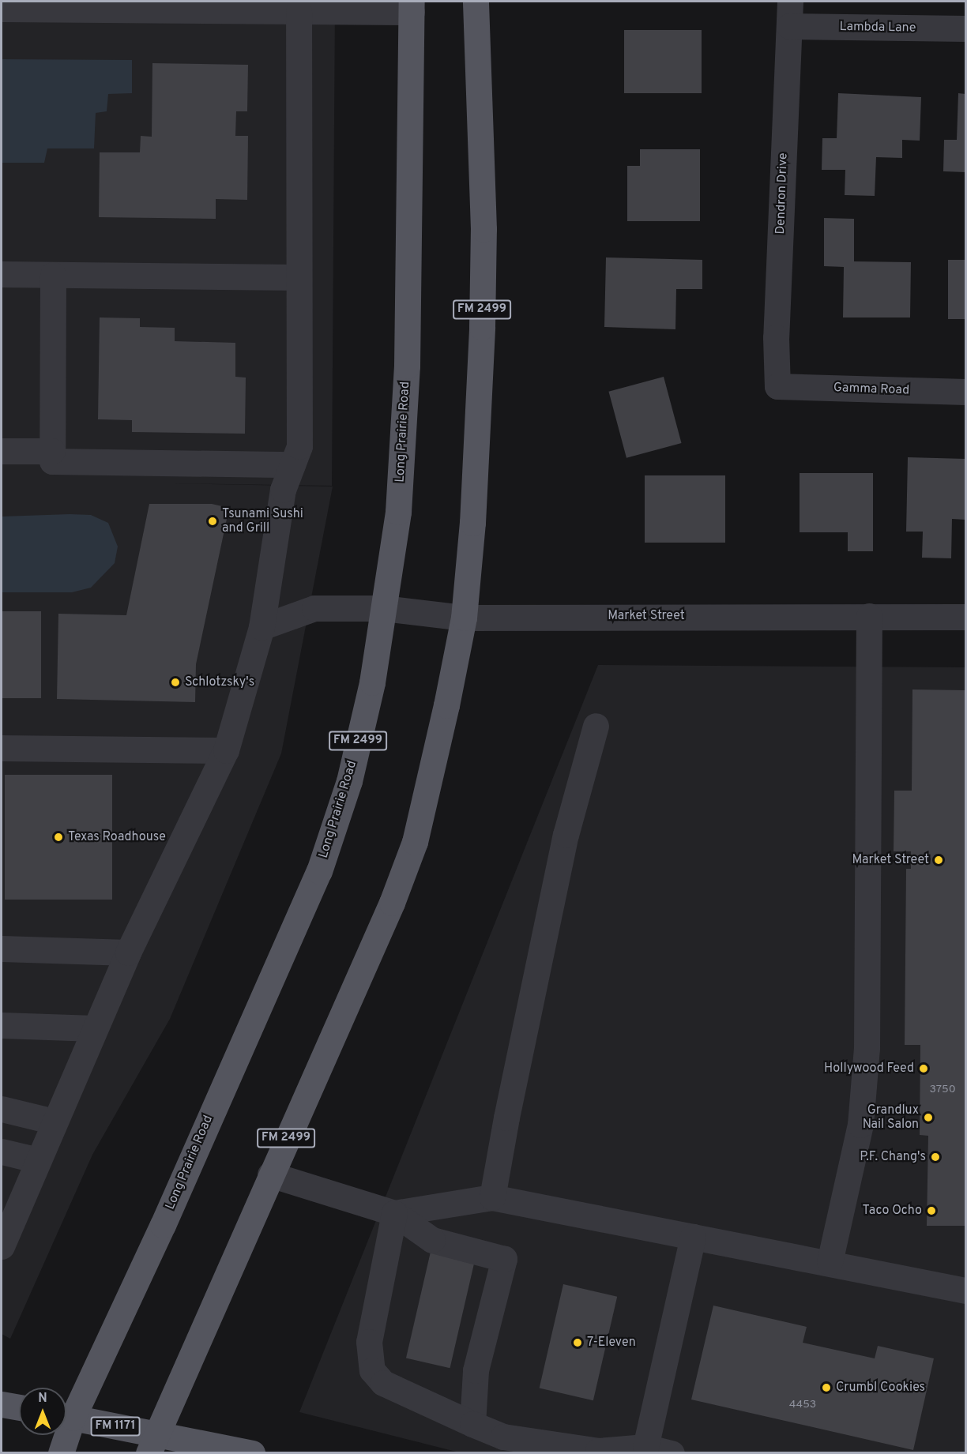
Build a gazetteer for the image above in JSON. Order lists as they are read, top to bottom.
{
  "streets": {
    "main road": ["FM 2499", "Long Prairie Road", "FM 1171"],
    "street": [
      "Lambda Lane",
      "Dendron Drive",
      "Gamma Road",
      "Market Street"
    ]
  },
  "crossings": [
    ["Lambda Lane", "Dendron Drive"],
    ["Dendron Drive", "Gamma Road"],
    ["FM 2499", "Market Street"],
    ["FM 2499", "FM 1171"],
    ["Long Prairie Road", "Market Street"]
  ],
  "places": [
    "Tsunami Sushi and Grill",
    "Schlotzsky's",
    "Texas Roadhouse",
    "Market Street",
    "Hollywood Feed",
    "Grandlux Nail Salon",
    "P.F. Chang's",
    "Taco Ocho",
    "7-Eleven",
    "Crumbl Cookies"
  ],
  "house_numbers": ["3750", "4453"],
  "north": "top"
}
